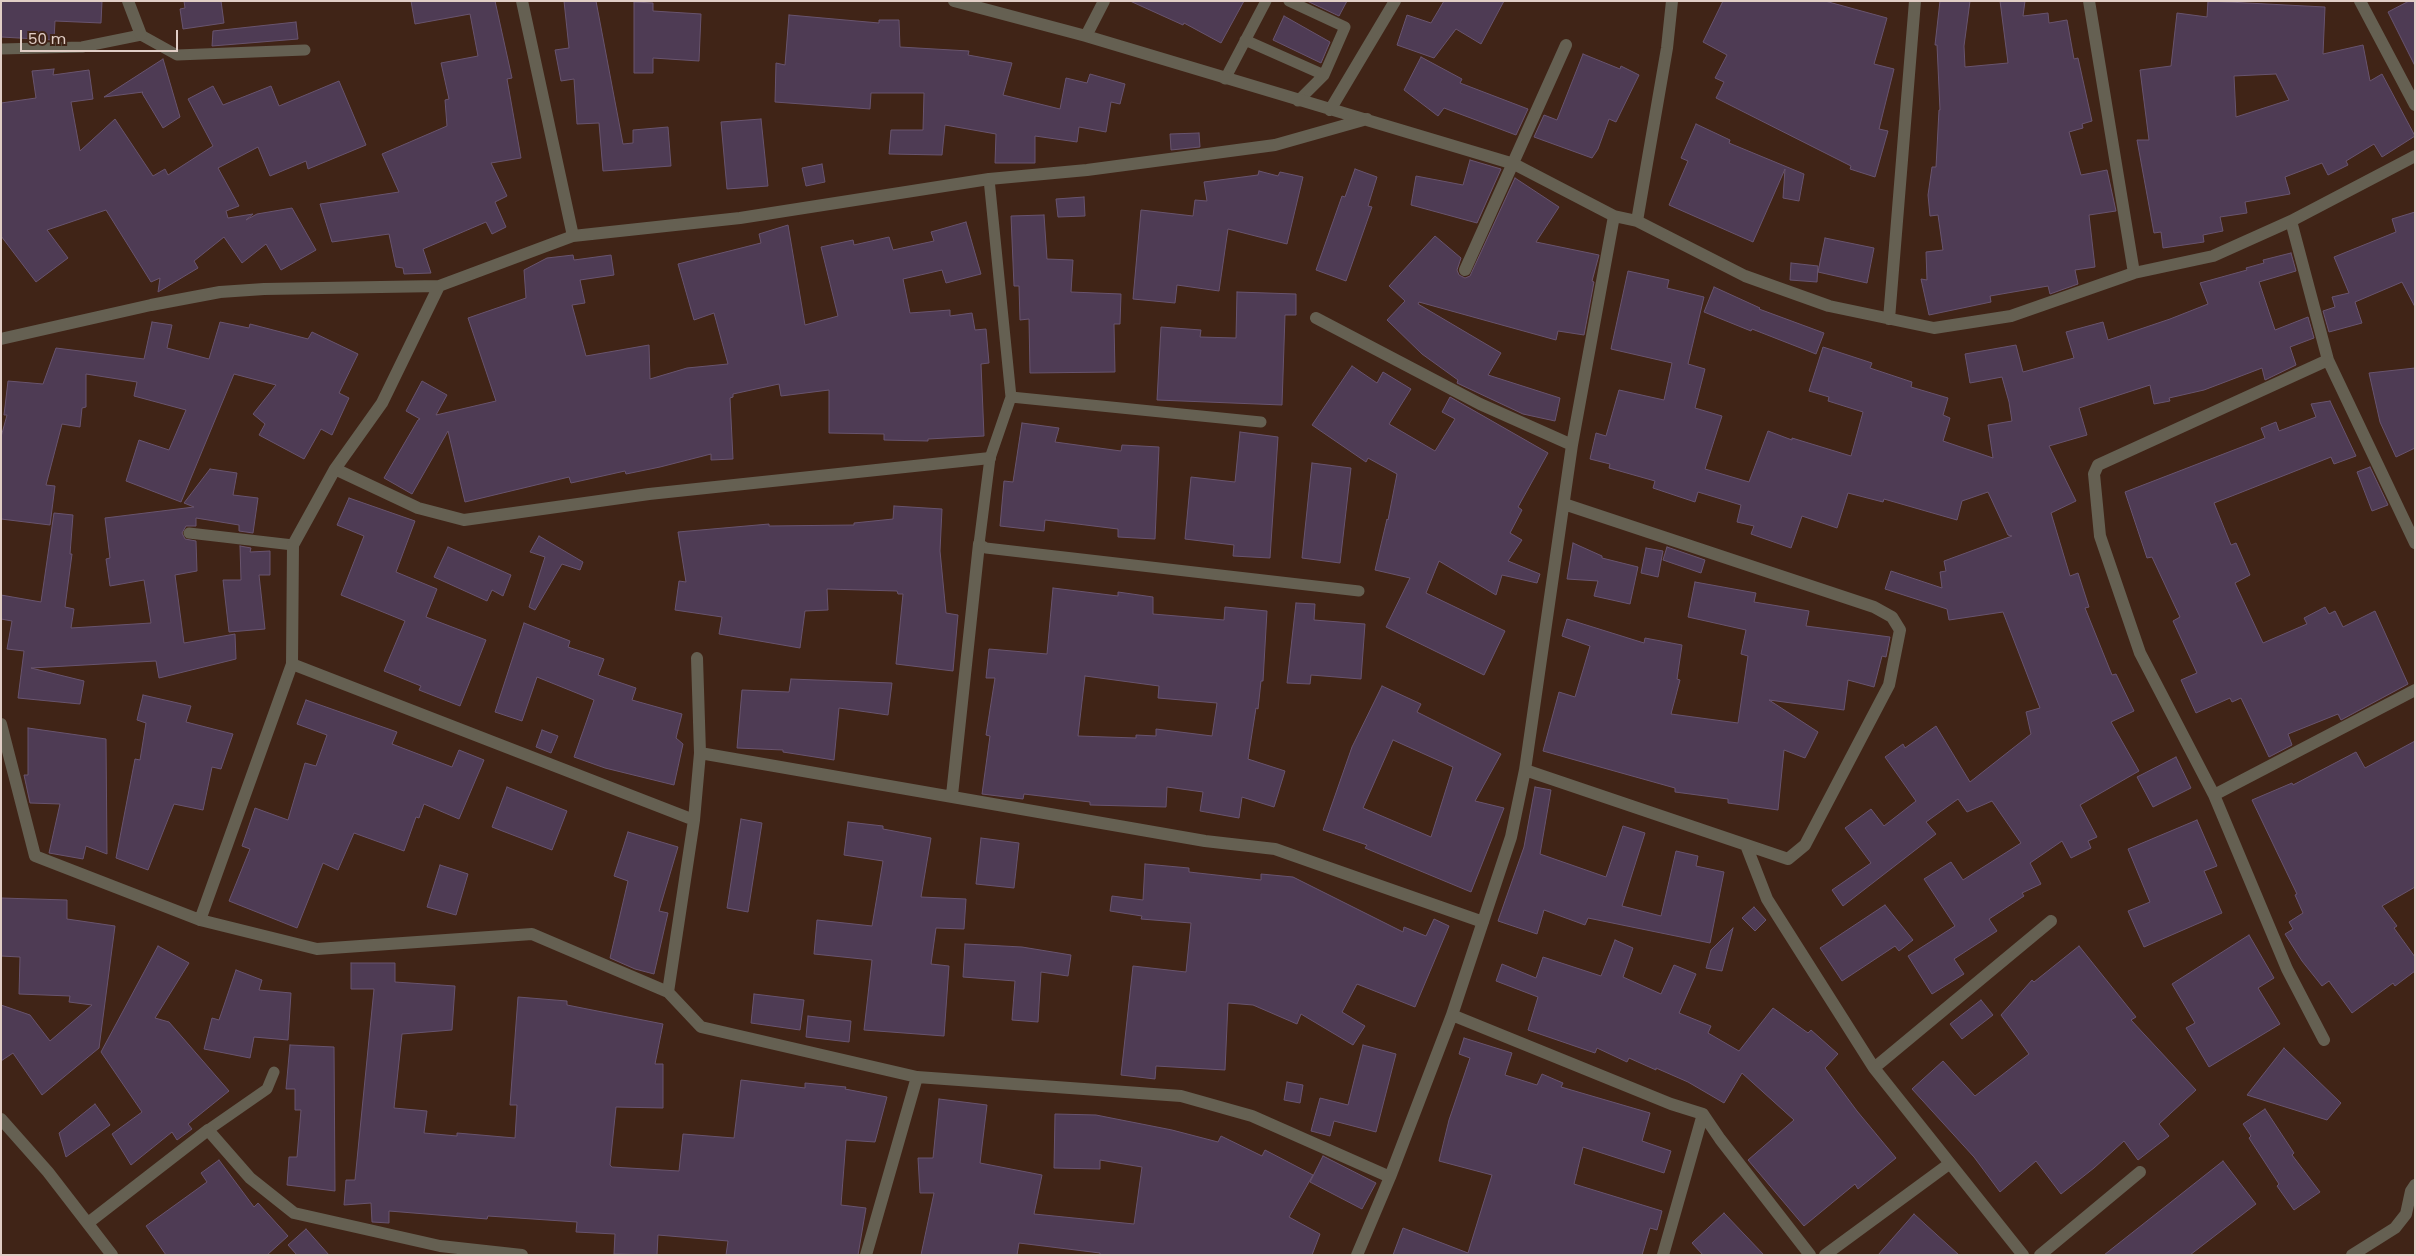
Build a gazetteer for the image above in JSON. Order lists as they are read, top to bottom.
{
  "scale_bar": "50 m"
}
